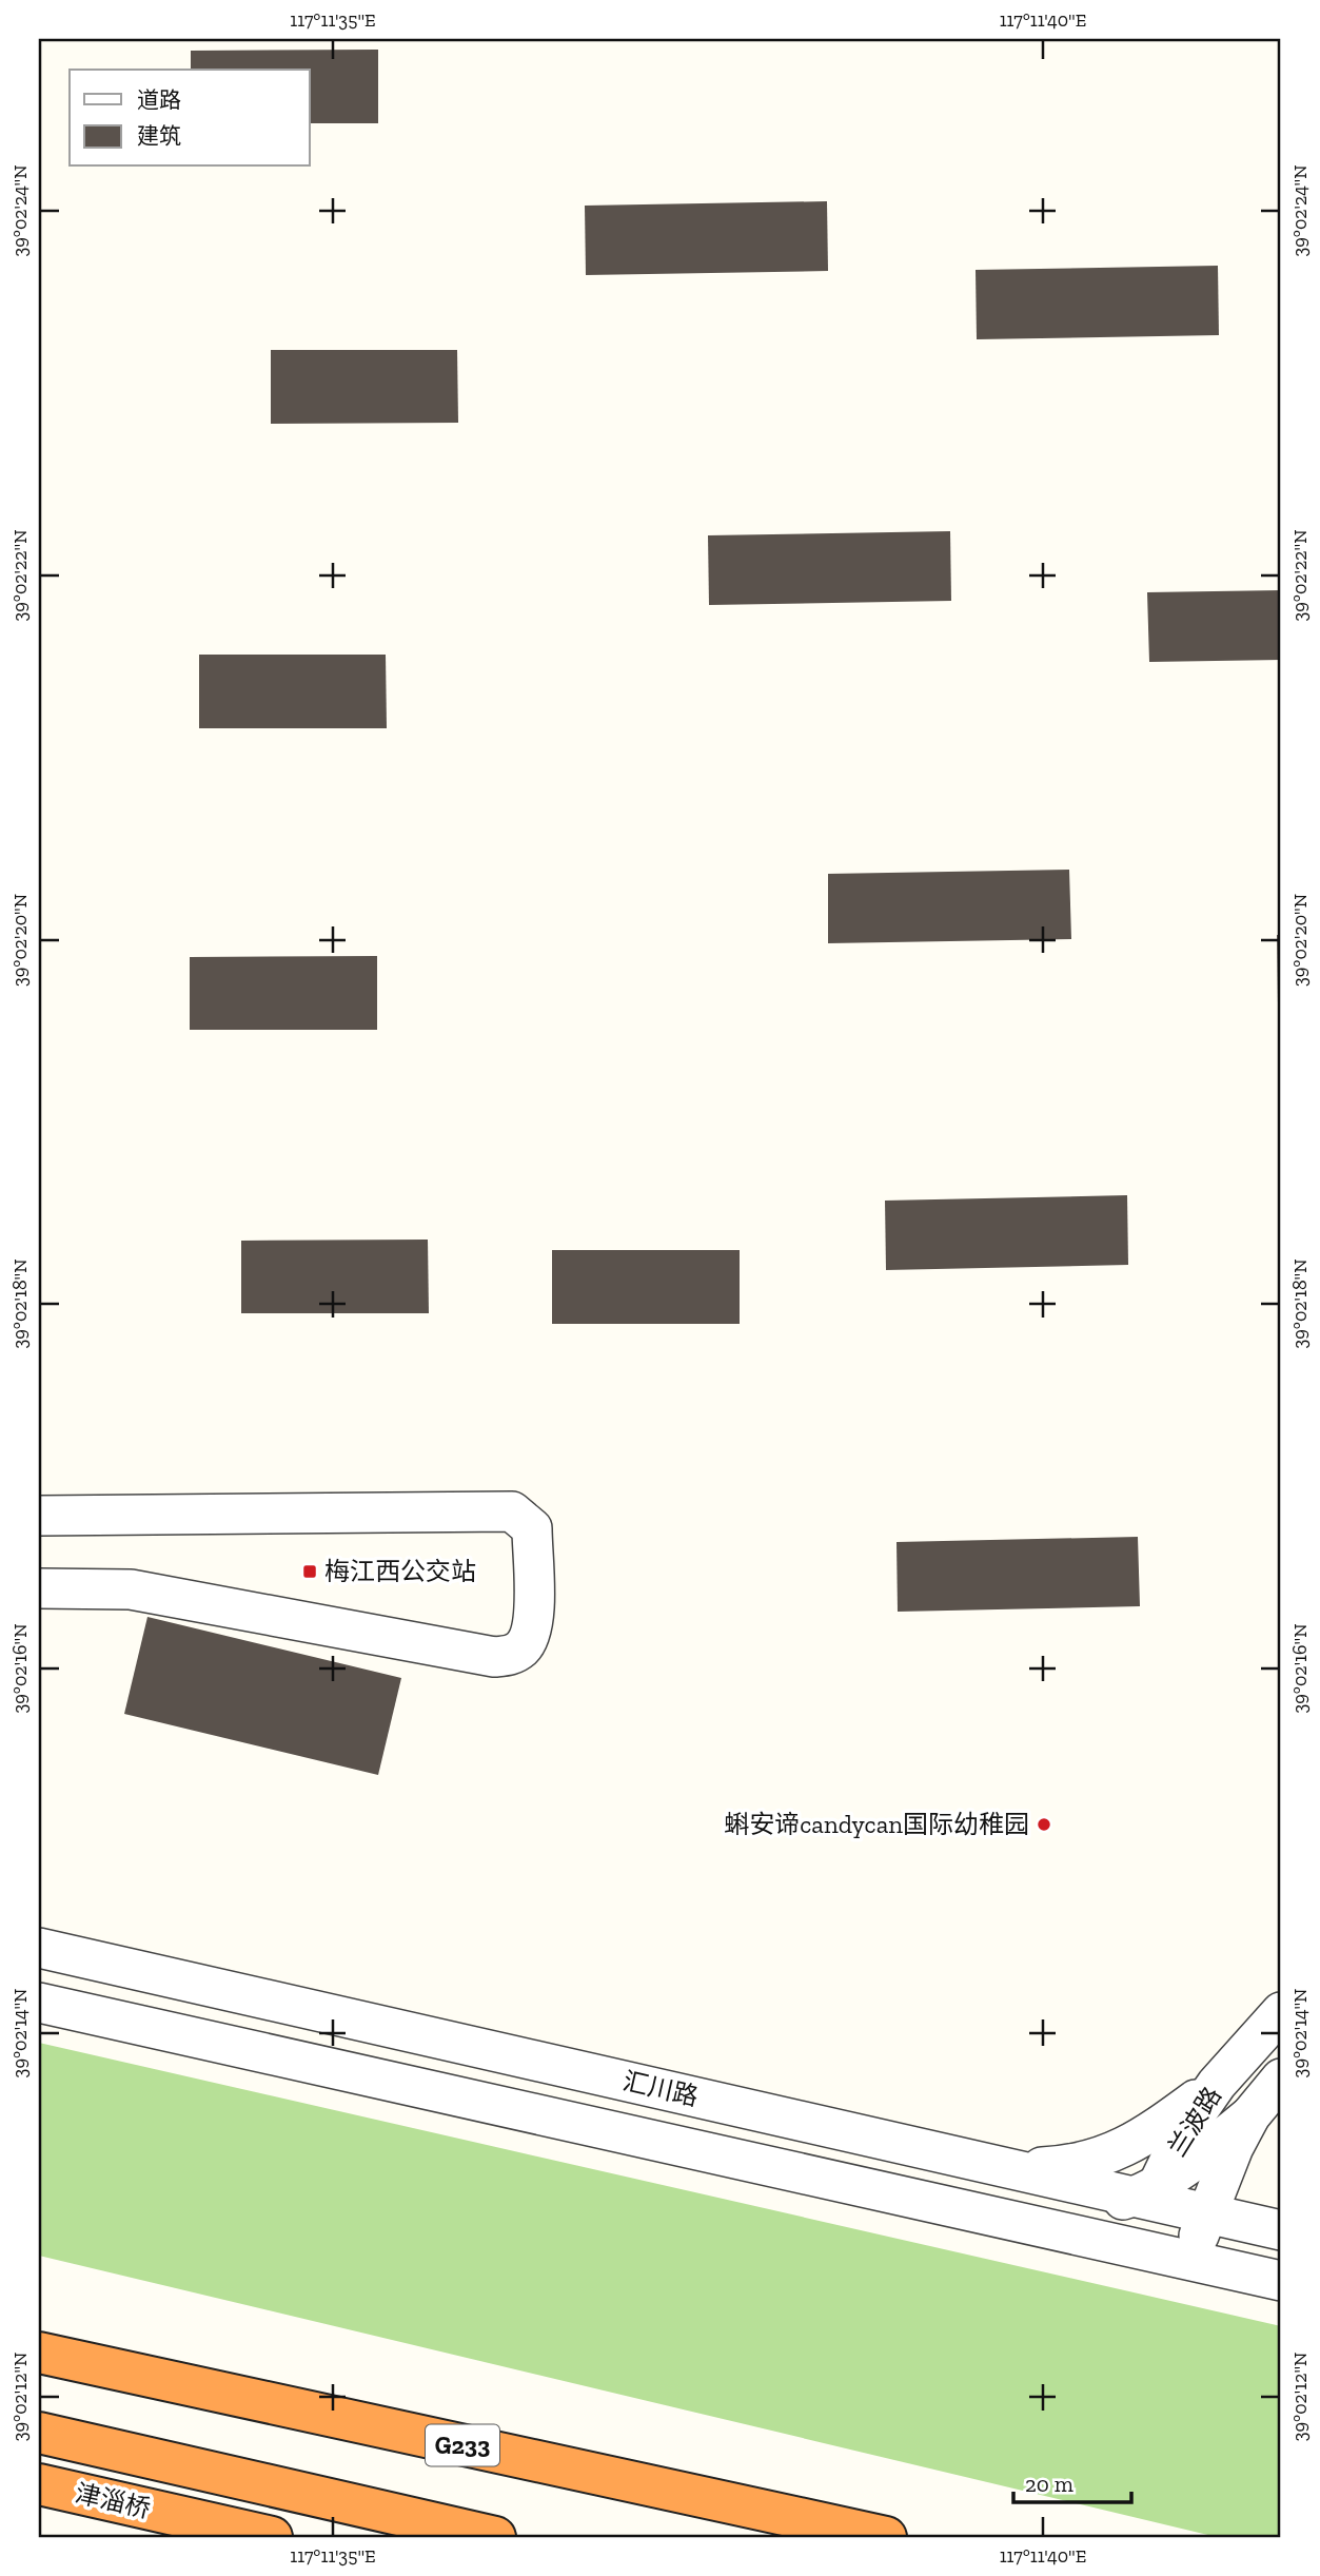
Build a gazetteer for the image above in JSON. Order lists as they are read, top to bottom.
{
  "streets": {
    "highway": ["G233", "津淄桥"],
    "street": ["汇川路", "兰波路"]
  },
  "crossings": [
    ["汇川路", "兰波路"]
  ],
  "places": {
    "transit": ["梅江西公交站"],
    "other": ["蝌安谛candycan国际幼稚园"]
  },
  "legend": ["道路", "建筑"],
  "scale_bar": "20 m",
  "coordinates": [
    "117°11'35\"E",
    "117°11'40\"E",
    "39°02'24\"N",
    "39°02'22\"N",
    "39°02'20\"N",
    "39°02'18\"N",
    "39°02'16\"N",
    "39°02'14\"N",
    "39°02'12\"N"
  ]
}
